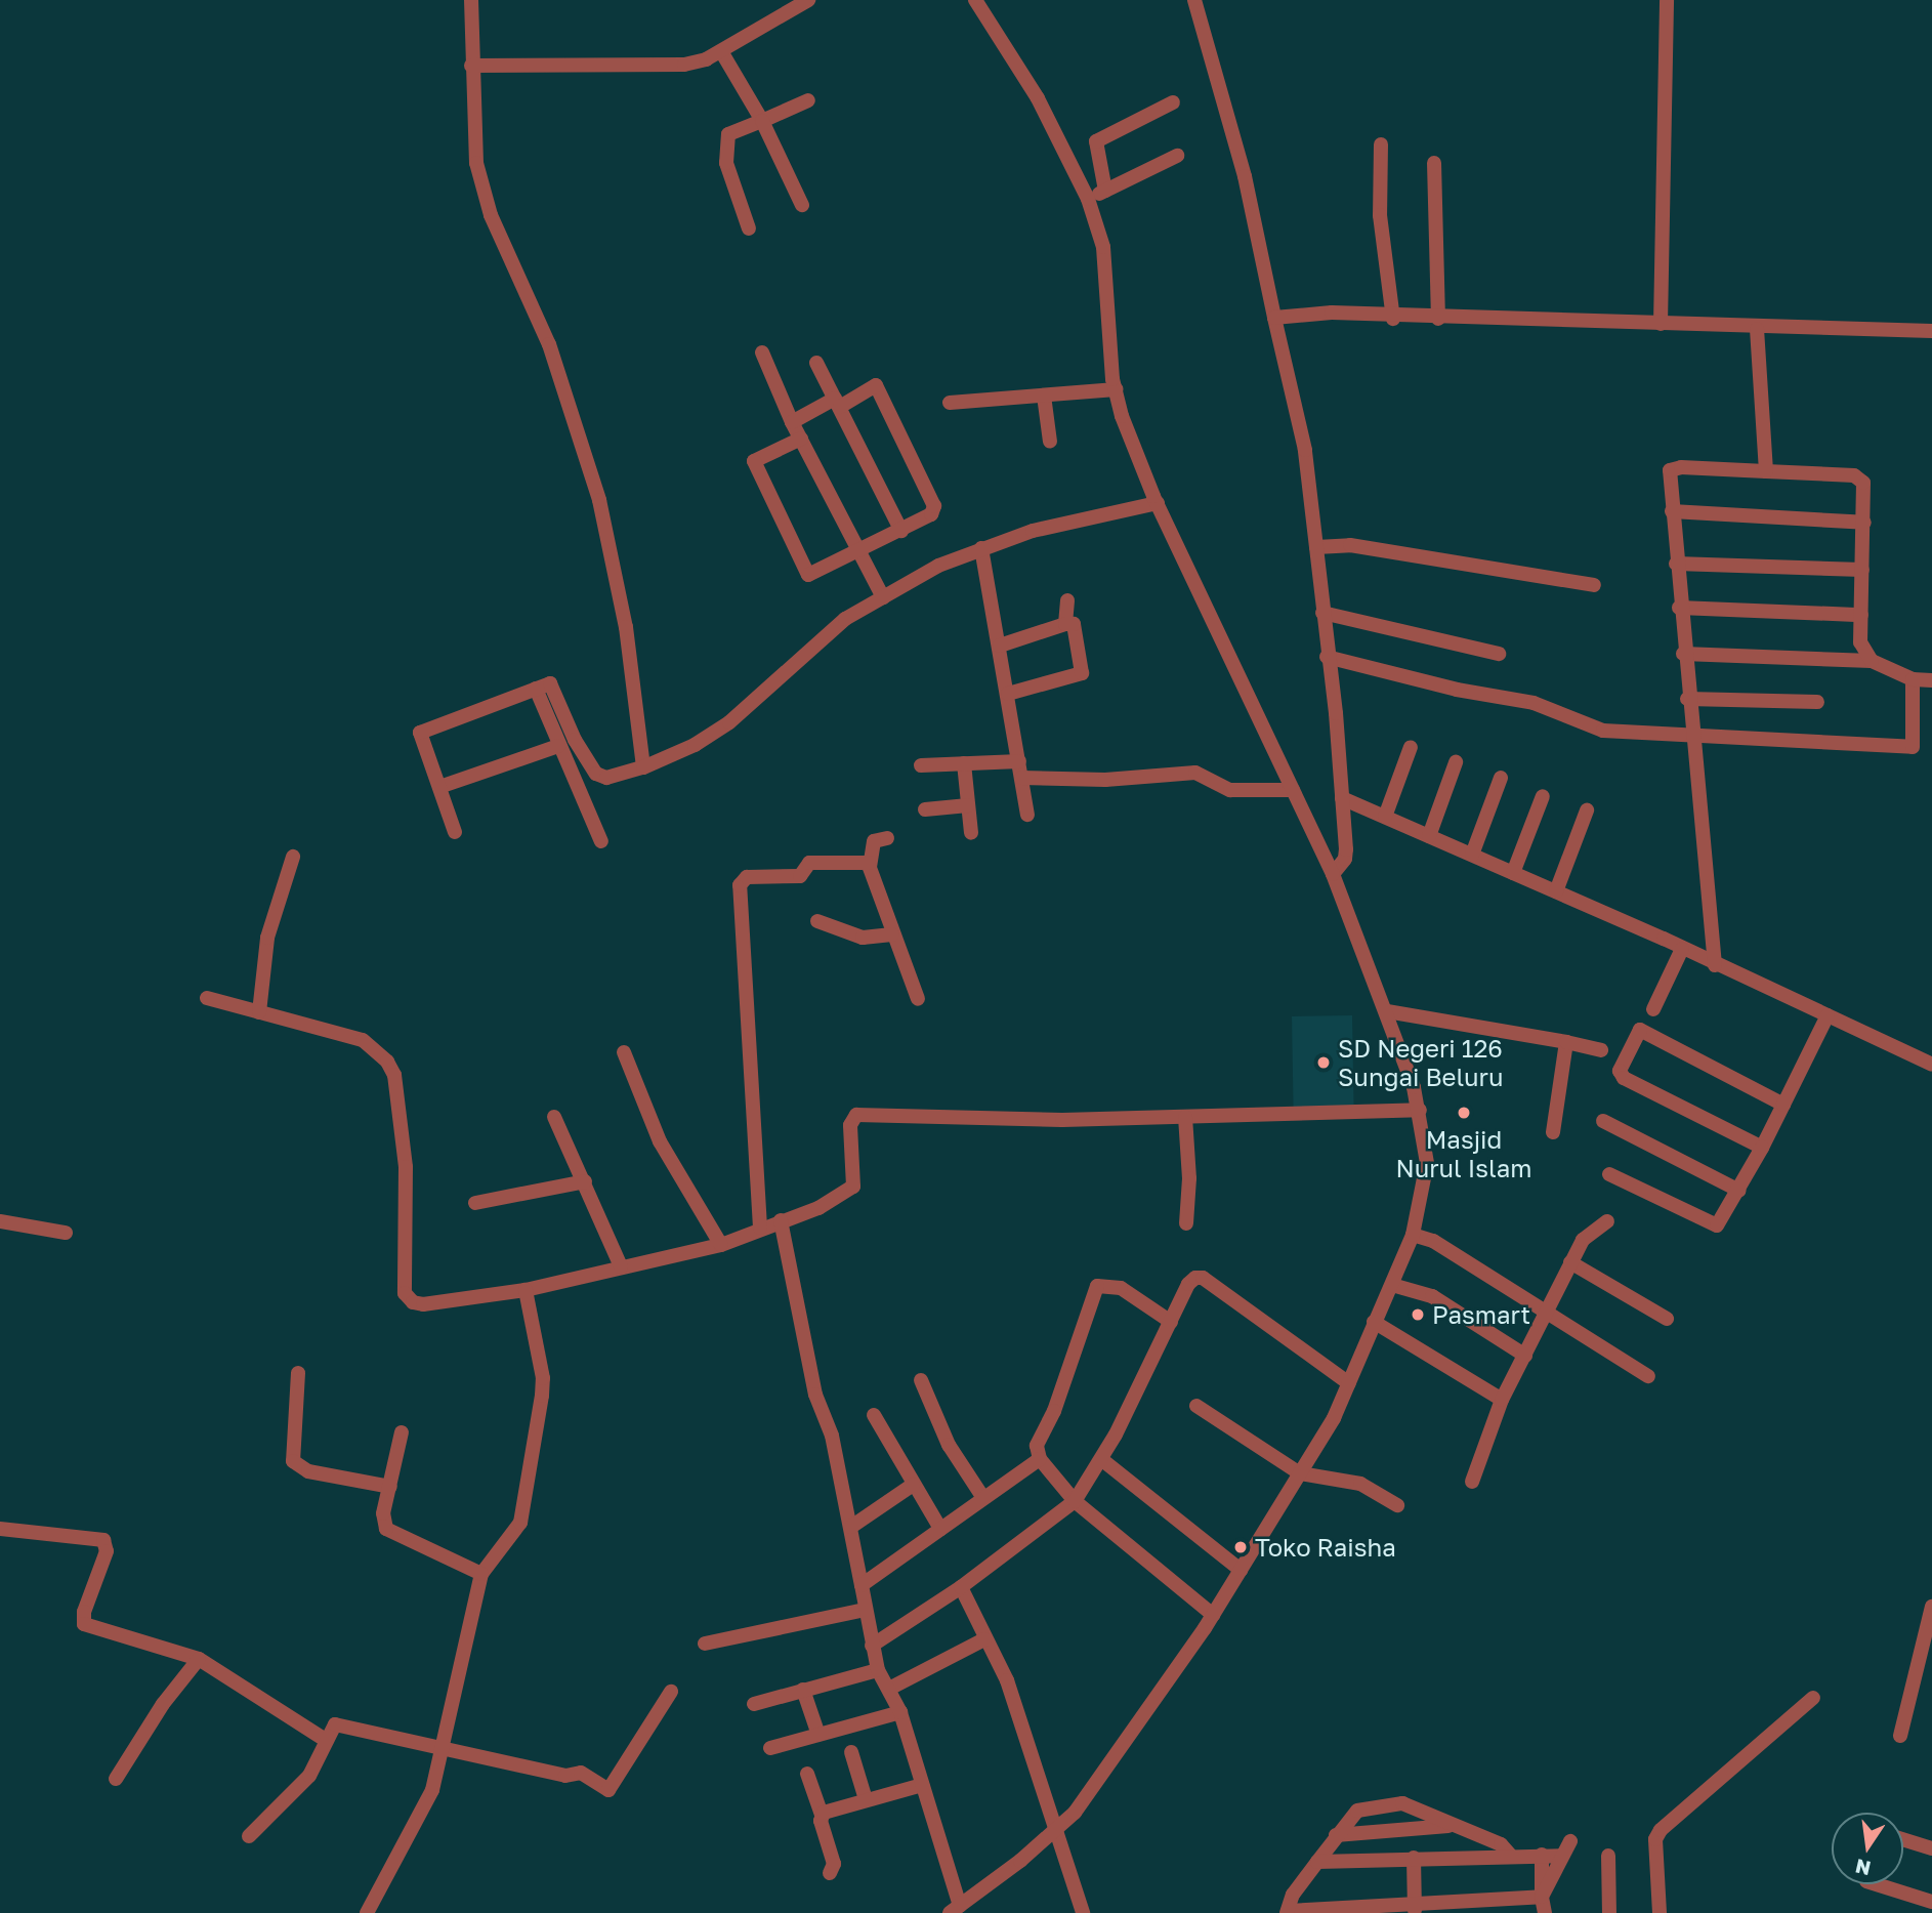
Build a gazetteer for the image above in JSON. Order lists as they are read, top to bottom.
{
  "places": [
    "SD Negeri 126 Sungai Beluru",
    "Masjid Nurul Islam",
    "Pasmart",
    "Toko Raisha"
  ],
  "north": "bottom"
}
